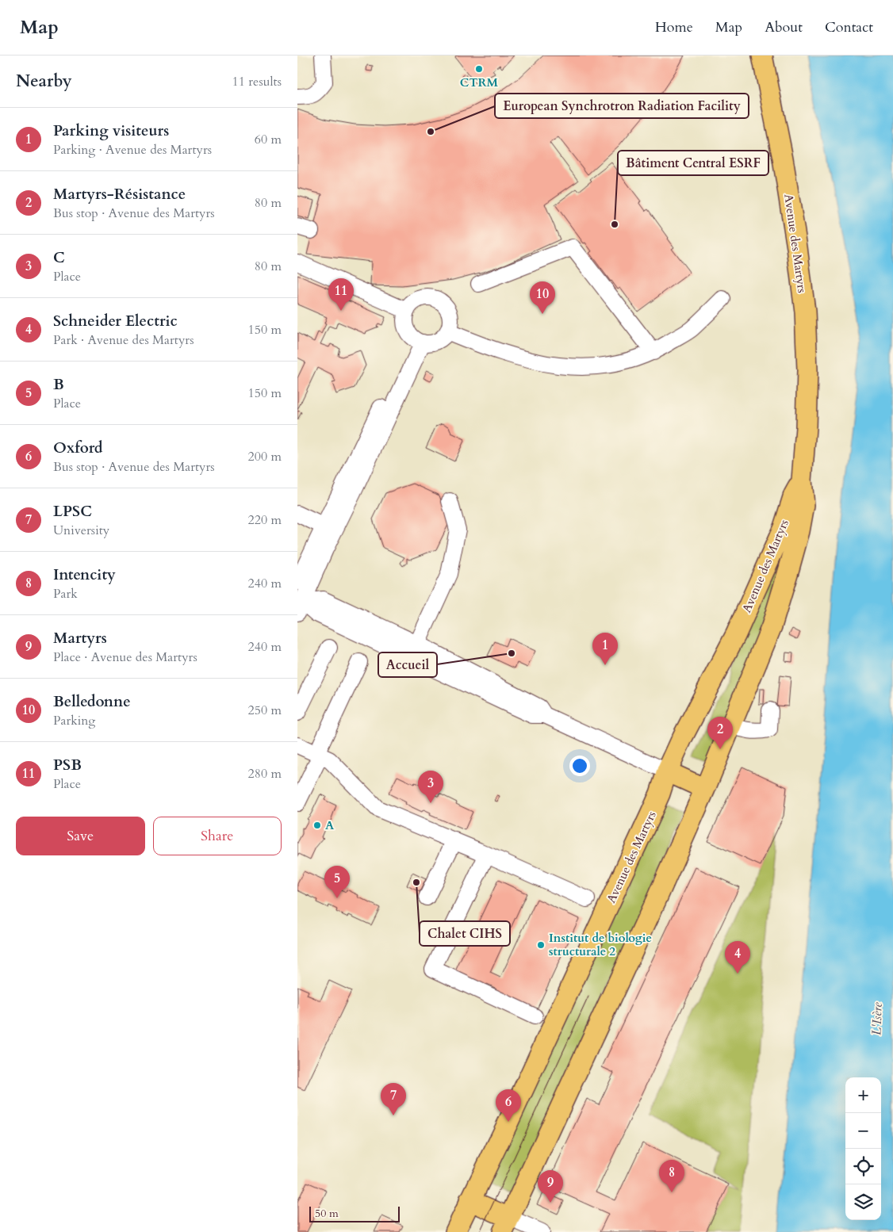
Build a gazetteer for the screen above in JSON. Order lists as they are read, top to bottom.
{
  "streets": {
    "main road": ["Avenue des Martyrs"]
  },
  "water": ["L'Isère"],
  "places": [
    "CTRM",
    "European Synchrotron Radiation Facility",
    "Bâtiment Central ESRF",
    "Accueil",
    "A",
    "Chalet CIHS",
    "Institut de biologie structurale 2"
  ],
  "scale_bar": "50 m",
  "page": {
    "header": "Map",
    "nav": [
      "Home",
      "Map",
      "About",
      "Contact"
    ],
    "heading": ["Nearby", "11 results"],
    "list": [
      {
        "mark": "1",
        "name": "Parking visiteurs",
        "note": "Parking · Avenue des Martyrs",
        "value": "60 m"
      },
      {
        "mark": "2",
        "name": "Martyrs-Résistance",
        "note": "Bus stop · Avenue des Martyrs",
        "value": "80 m"
      },
      {
        "mark": "3",
        "name": "C",
        "note": "Place",
        "value": "80 m"
      },
      {
        "mark": "4",
        "name": "Schneider Electric",
        "note": "Park · Avenue des Martyrs",
        "value": "150 m"
      },
      {
        "mark": "5",
        "name": "B",
        "note": "Place",
        "value": "150 m"
      },
      {
        "mark": "6",
        "name": "Oxford",
        "note": "Bus stop · Avenue des Martyrs",
        "value": "200 m"
      },
      {
        "mark": "7",
        "name": "LPSC",
        "note": "University",
        "value": "220 m"
      },
      {
        "mark": "8",
        "name": "Intencity",
        "note": "Park",
        "value": "240 m"
      },
      {
        "mark": "9",
        "name": "Martyrs",
        "note": "Place · Avenue des Martyrs",
        "value": "240 m"
      },
      {
        "mark": "10",
        "name": "Belledonne",
        "note": "Parking",
        "value": "250 m"
      },
      {
        "mark": "11",
        "name": "PSB",
        "note": "Place",
        "value": "280 m"
      }
    ],
    "pins": [
      "11",
      "10",
      "1",
      "2",
      "3",
      "5",
      "4",
      "7",
      "6",
      "8",
      "9"
    ],
    "buttons": ["Save", "Share"],
    "map_buttons": ["+", "−"],
    "scale": "50 m"
  }
}
